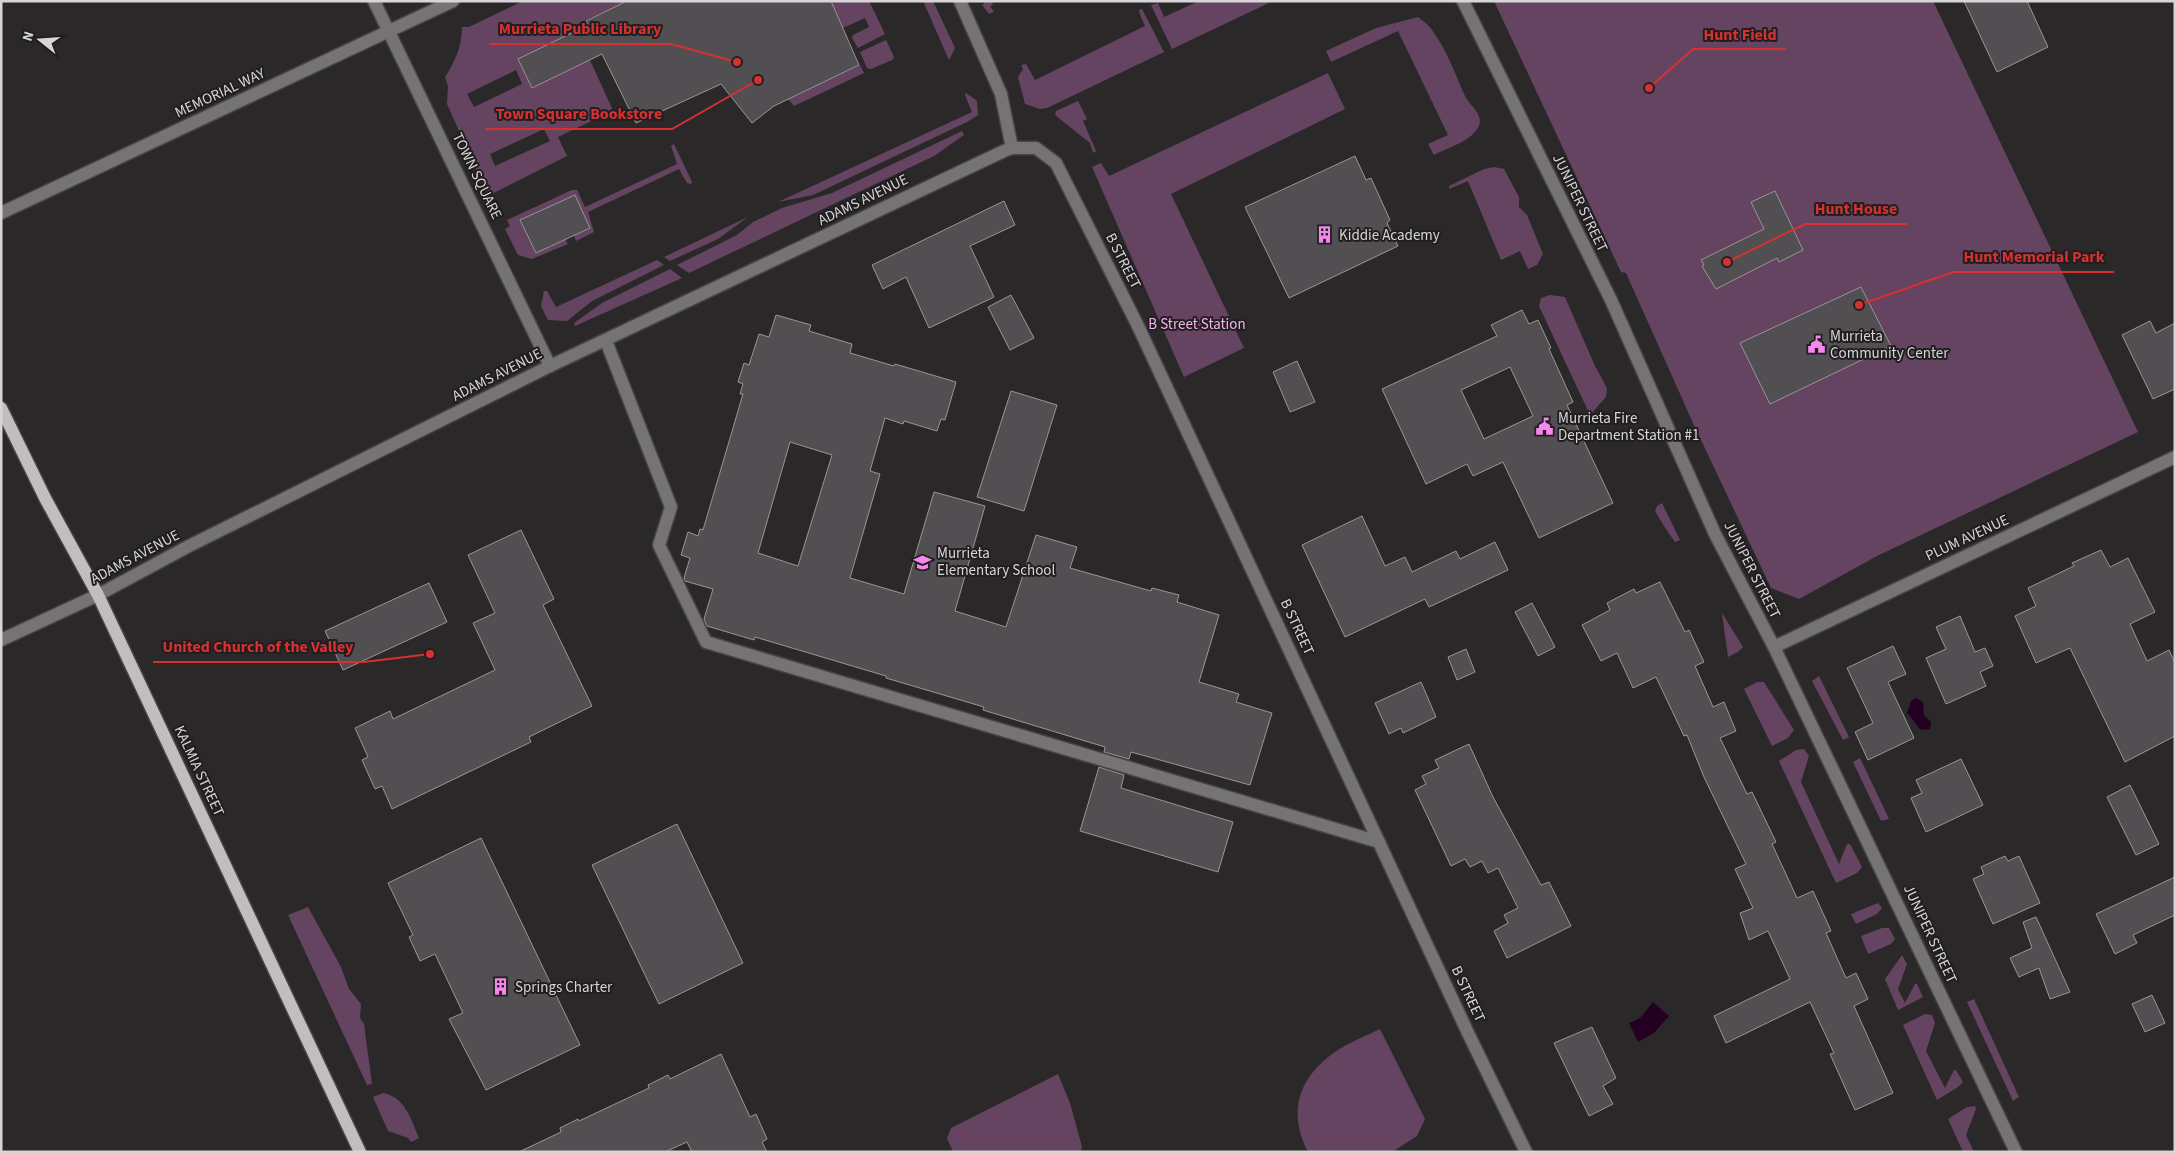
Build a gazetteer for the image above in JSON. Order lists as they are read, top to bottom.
{
  "streets": {
    "main road": ["KALMIA STREET"],
    "street": [
      "MEMORIAL WAY",
      "TOWN SQUARE",
      "ADAMS AVENUE",
      "JUNIPER STREET",
      "B STREET",
      "PLUM AVENUE"
    ]
  },
  "crossings": [
    ["MEMORIAL WAY", "TOWN SQUARE"],
    ["TOWN SQUARE", "ADAMS AVENUE"],
    ["ADAMS AVENUE", "B STREET"],
    ["ADAMS AVENUE", "KALMIA STREET"],
    ["JUNIPER STREET", "PLUM AVENUE"]
  ],
  "parks": ["B Street Station"],
  "places": {
    "other": [
      "Murrieta Public Library",
      "Town Square Bookstore",
      "Hunt Field",
      "Hunt House",
      "Hunt Memorial Park",
      "United Church of the Valley"
    ],
    "building": ["Kiddie Academy", "Springs Charter"],
    "public building": ["Murrieta Community Center", "Murrieta Fire Department Station #1"],
    "school or university": ["Murrieta Elementary School"]
  },
  "north": "left"
}
